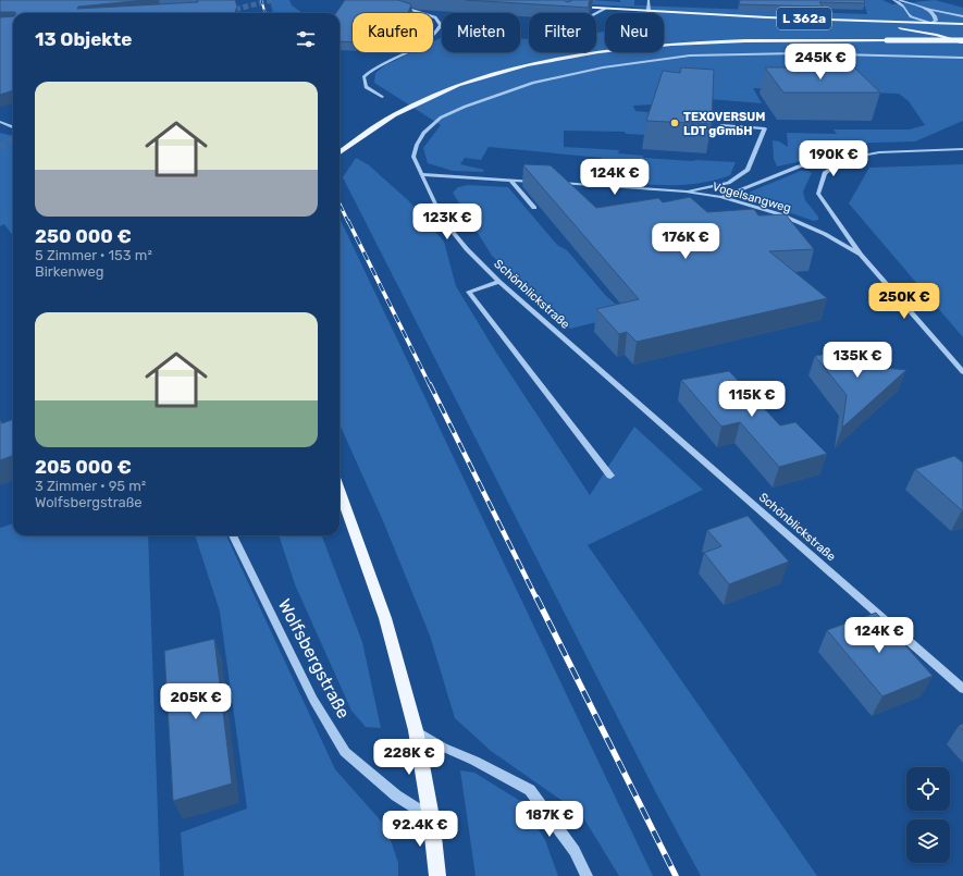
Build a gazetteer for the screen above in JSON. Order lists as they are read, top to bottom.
{
  "streets": {
    "main road": ["L 362a"],
    "street": ["Vogelsangweg", "Schönblickstraße", "Wolfsbergstraße"]
  },
  "places": ["TEXOVERSUM LDT gGmbH"],
  "page": {
    "chip": [
      "Kaufen",
      "Mieten",
      "Filter",
      "Neu"
    ],
    "heading": "13 Objekte",
    "price": [
      "245K €",
      "190K €",
      "124K €",
      "123K €",
      "176K €",
      "250K €",
      "135K €",
      "115K €",
      "124K €",
      "205K €",
      "228K €",
      "187K €",
      "92.4K €"
    ],
    "list": [
      {
        "name": "250 000 €",
        "note": "5 Zimmer · 153 m² · Birkenweg"
      },
      {
        "name": "205 000 €",
        "note": "3 Zimmer · 95 m² · Wolfsbergstraße"
      }
    ]
  }
}
